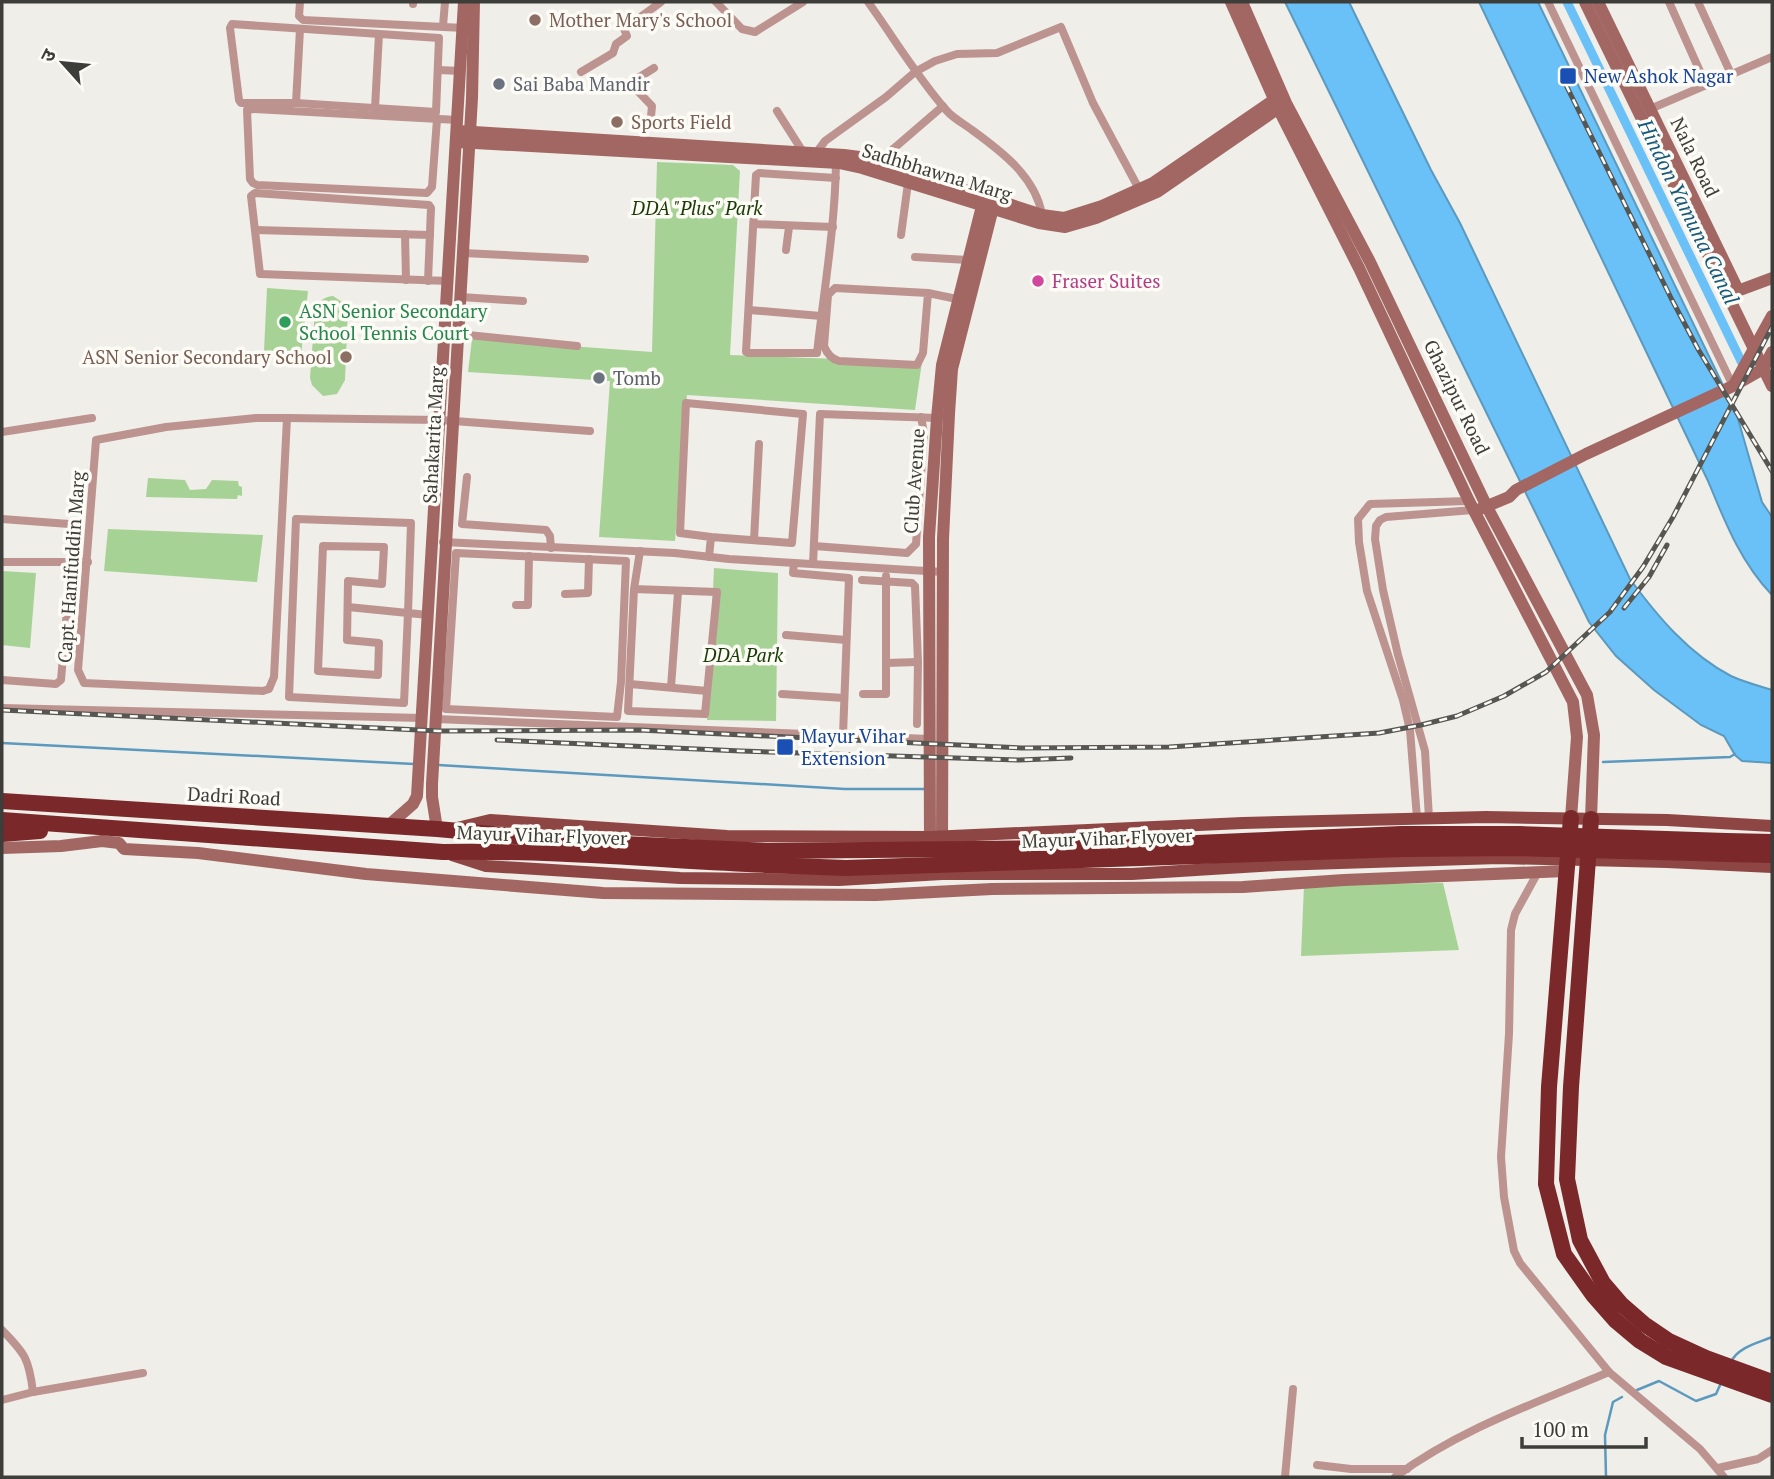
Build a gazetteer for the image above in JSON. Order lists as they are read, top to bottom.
{
  "streets": {
    "highway": ["Dadri Road", "Mayur Vihar Flyover"],
    "street": [
      "Nala Road",
      "Sadhbhawna Marg",
      "Ghazipur Road",
      "Sahakarita Marg",
      "Club Avenue",
      "Capt. Hanifuddin Marg"
    ]
  },
  "crossings": [
    ["Sadhbhawna Marg", "Ghazipur Road"],
    ["Sadhbhawna Marg", "Sahakarita Marg"],
    ["Sadhbhawna Marg", "Club Avenue"],
    ["Sahakarita Marg", "Capt. Hanifuddin Marg"],
    ["Sahakarita Marg", "Dadri Road"],
    ["Sahakarita Marg", "Mayur Vihar Flyover"],
    ["Dadri Road", "Mayur Vihar Flyover"]
  ],
  "water": ["Hindon Yamuna Canal"],
  "parks": ["DDA \"Plus\" Park", "DDA Park"],
  "places": {
    "other": [
      "Mother Mary's School",
      "Sai Baba Mandir",
      "Sports Field",
      "Fraser Suites",
      "ASN Senior Secondary School Tennis Court",
      "ASN Senior Secondary School",
      "Tomb"
    ],
    "transit": ["New Ashok Nagar", "Mayur Vihar Extension"]
  },
  "scale_bar": "100 m",
  "north": "top left"
}
